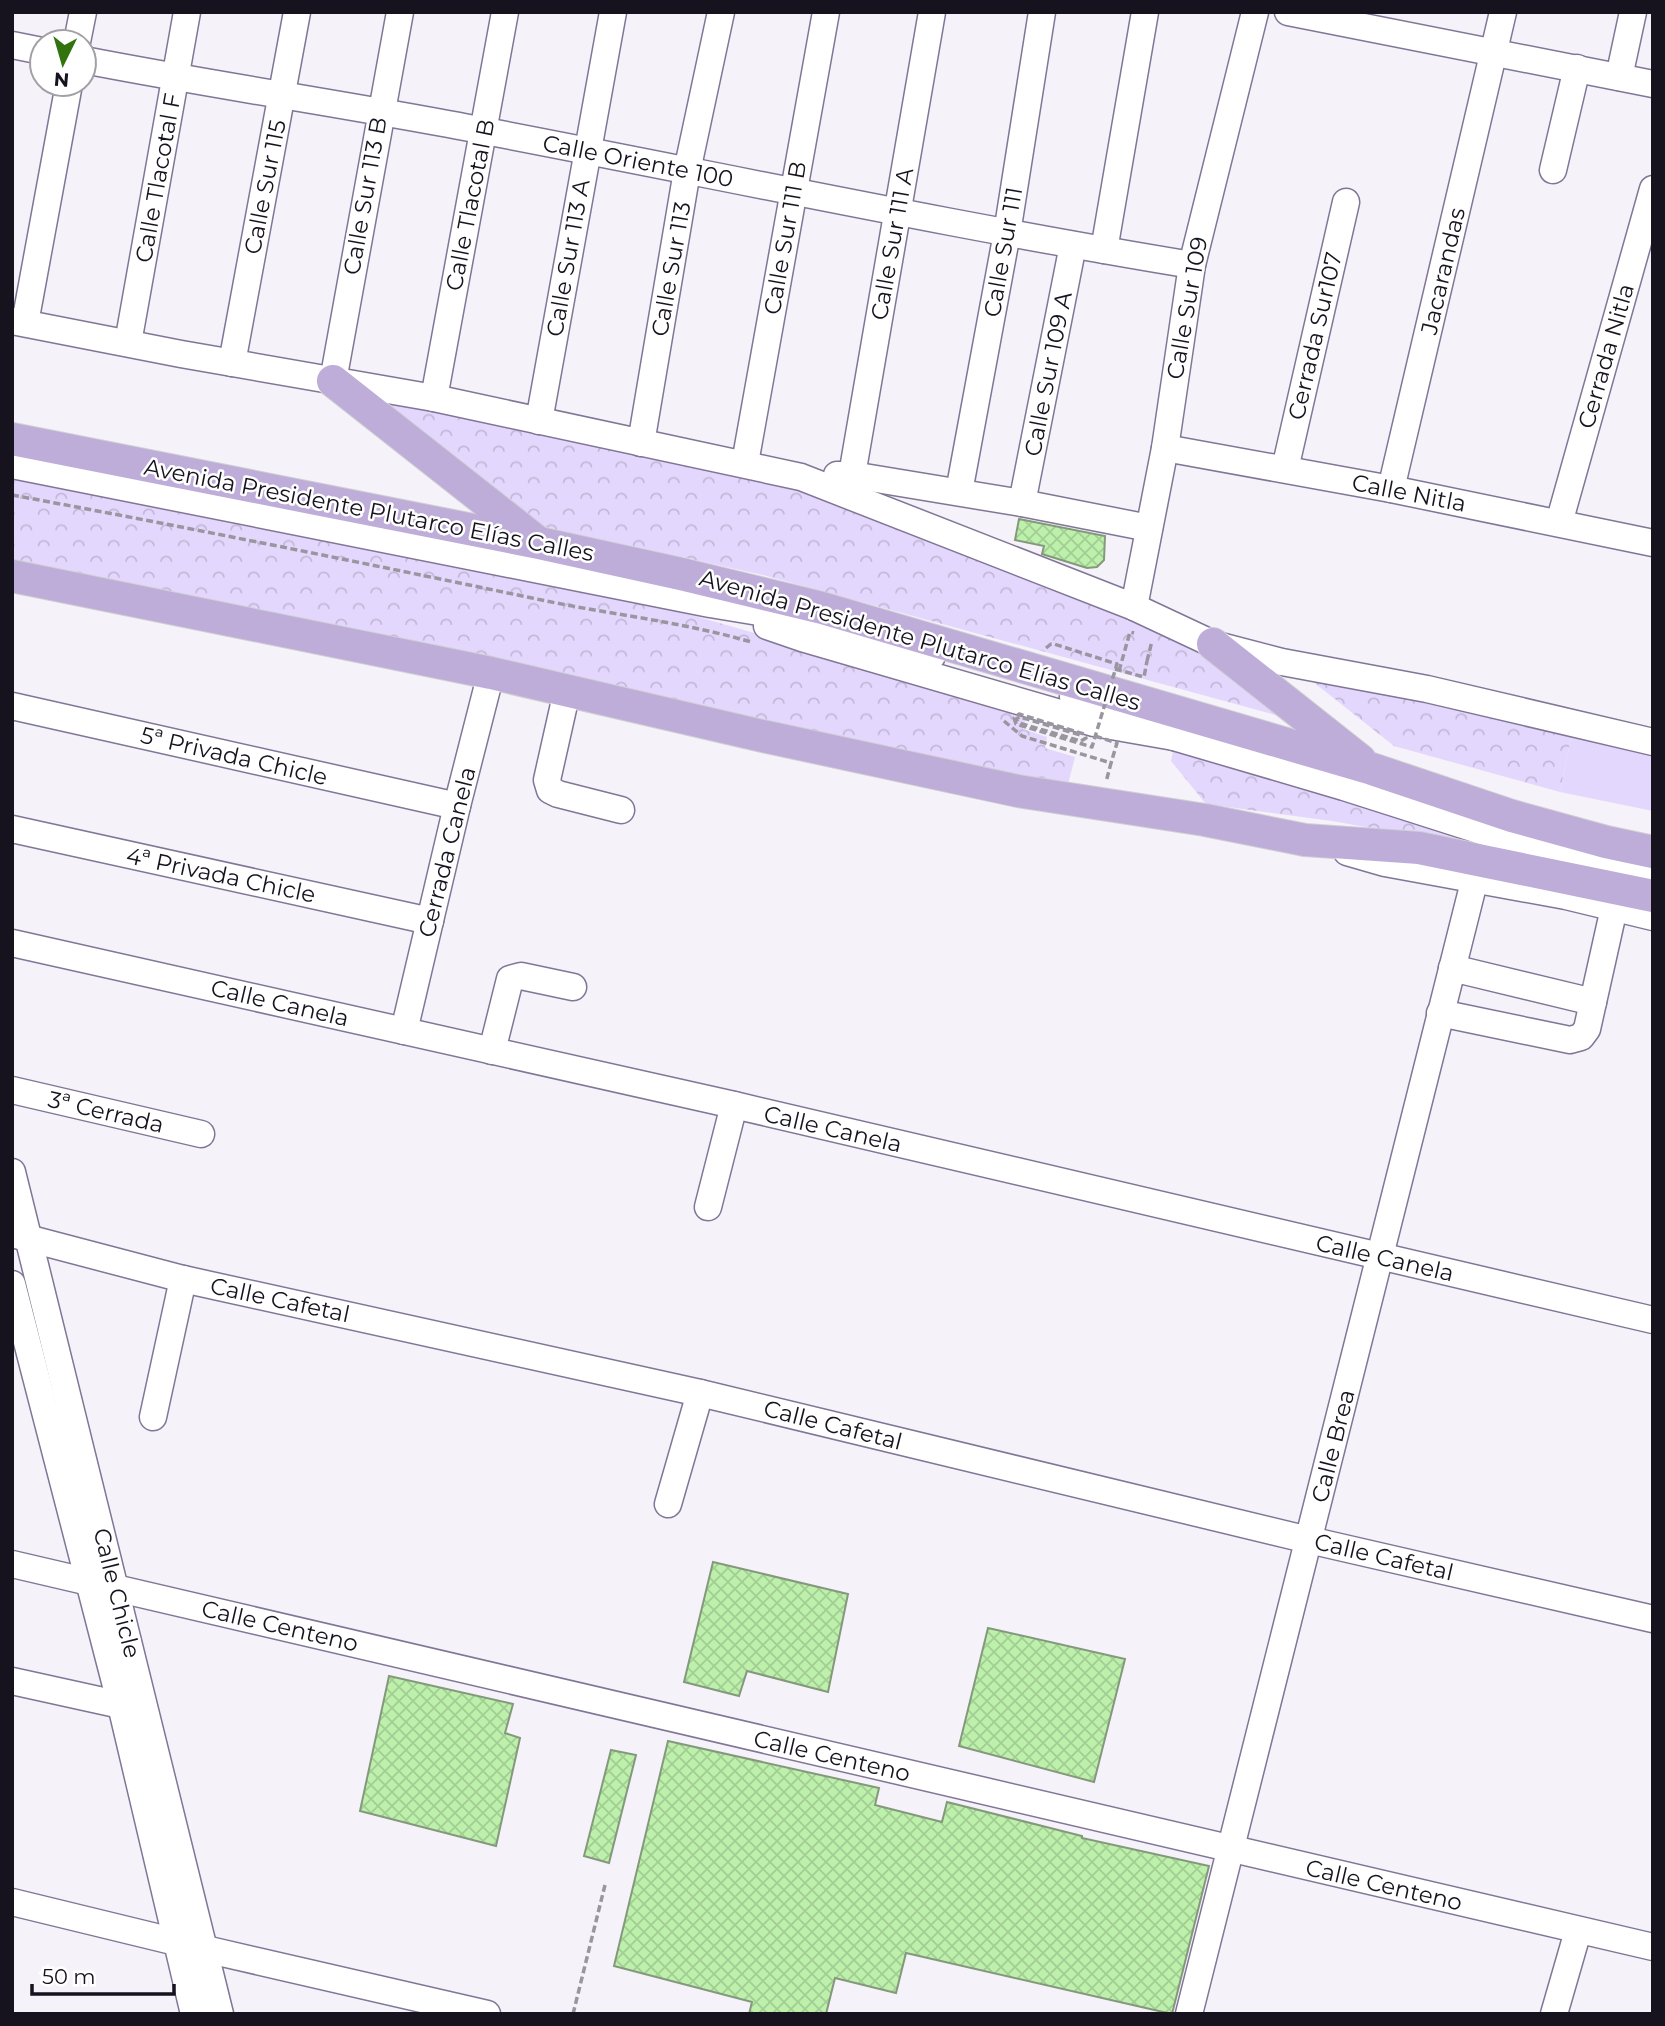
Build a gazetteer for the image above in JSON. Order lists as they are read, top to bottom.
{
  "streets": {
    "main road": ["Avenida Presidente Plutarco Elías Calles"],
    "street": [
      "Calle Oriente 100",
      "Calle Tlacotal F",
      "Calle Sur 115",
      "Calle Sur 113 B",
      "Calle Tlacotal B",
      "Calle Sur 111 B",
      "Calle Sur 111 A",
      "Calle Sur 111",
      "Calle Sur 113 A",
      "Calle Sur 113",
      "Jacarandas",
      "Calle Sur 109",
      "Cerrada Sur107",
      "Cerrada Nitla",
      "Calle Sur 109 A",
      "Calle Nitla",
      "5ª Privada Chicle",
      "Cerrada Canela",
      "4ª Privada Chicle",
      "Calle Canela",
      "3ª Cerrada",
      "Calle Cafetal",
      "Calle Brea",
      "Calle Chicle",
      "Calle Centeno"
    ]
  },
  "crossings": [
    ["Calle Oriente 100", "Calle Tlacotal F"],
    ["Calle Oriente 100", "Calle Sur 115"],
    ["Calle Oriente 100", "Calle Sur 113 B"],
    ["Calle Oriente 100", "Calle Tlacotal B"],
    ["Calle Oriente 100", "Calle Sur 111 B"],
    ["Calle Oriente 100", "Calle Sur 111 A"],
    ["Calle Oriente 100", "Calle Sur 111"],
    ["Calle Oriente 100", "Calle Sur 113 A"],
    ["Calle Oriente 100", "Calle Sur 113"],
    ["Calle Oriente 100", "Calle Sur 109"],
    ["Calle Oriente 100", "Calle Sur 109 A"],
    ["Jacarandas", "Calle Nitla"],
    ["Calle Sur 109", "Calle Nitla"],
    ["Cerrada Sur107", "Calle Nitla"],
    ["Cerrada Nitla", "Calle Nitla"],
    ["5ª Privada Chicle", "Cerrada Canela"],
    ["Cerrada Canela", "4ª Privada Chicle"],
    ["Cerrada Canela", "Calle Canela"],
    ["Calle Canela", "Calle Brea"],
    ["Calle Cafetal", "Calle Brea"],
    ["Calle Cafetal", "Calle Chicle"],
    ["Calle Brea", "Calle Centeno"],
    ["Calle Chicle", "Calle Centeno"]
  ],
  "scale_bar": "50 m",
  "north": "bottom"
}
